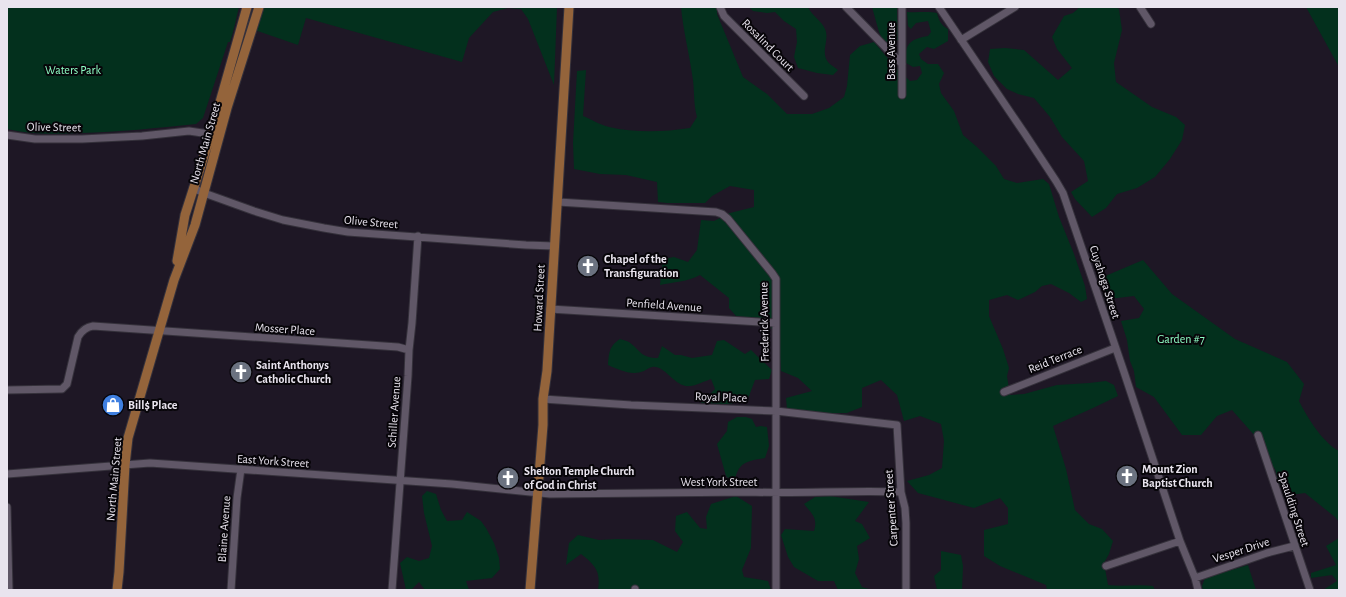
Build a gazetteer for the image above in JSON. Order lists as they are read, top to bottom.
{
  "streets": {
    "main road": ["North Main Street", "Howard Street"],
    "street": [
      "Rosalind Court",
      "Bass Avenue",
      "Olive Street",
      "Cuyahoga Street",
      "Penfield Avenue",
      "Frederick Avenue",
      "Mosser Place",
      "Reid Terrace",
      "Royal Place",
      "Schiller Avenue",
      "East York Street",
      "West York Street",
      "Carpenter Street",
      "Spaulding Street",
      "Blaine Avenue",
      "Vesper Drive"
    ]
  },
  "crossings": [
    ["Olive Street", "North Main Street"],
    ["Olive Street", "Howard Street"],
    ["Olive Street", "Schiller Avenue"],
    ["North Main Street", "Mosser Place"],
    ["North Main Street", "East York Street"],
    ["Cuyahoga Street", "Reid Terrace"],
    ["Cuyahoga Street", "Vesper Drive"],
    ["Howard Street", "Penfield Avenue"],
    ["Howard Street", "Frederick Avenue"],
    ["Howard Street", "Royal Place"],
    ["Howard Street", "East York Street"],
    ["Howard Street", "West York Street"],
    ["Penfield Avenue", "Frederick Avenue"],
    ["Frederick Avenue", "Royal Place"],
    ["Frederick Avenue", "West York Street"],
    ["Mosser Place", "Schiller Avenue"],
    ["Royal Place", "Carpenter Street"],
    ["Schiller Avenue", "East York Street"],
    ["East York Street", "West York Street"],
    ["East York Street", "Blaine Avenue"],
    ["West York Street", "Carpenter Street"],
    ["Spaulding Street", "Vesper Drive"]
  ],
  "parks": ["Waters Park", "Garden #7"],
  "places": {
    "church": [
      "Chapel of the Transfiguration",
      "Saint Anthonys Catholic Church",
      "Mount Zion Baptist Church",
      "Shelton Temple Church of God in Christ"
    ],
    "shop": ["Bill$ Place"]
  }
}
